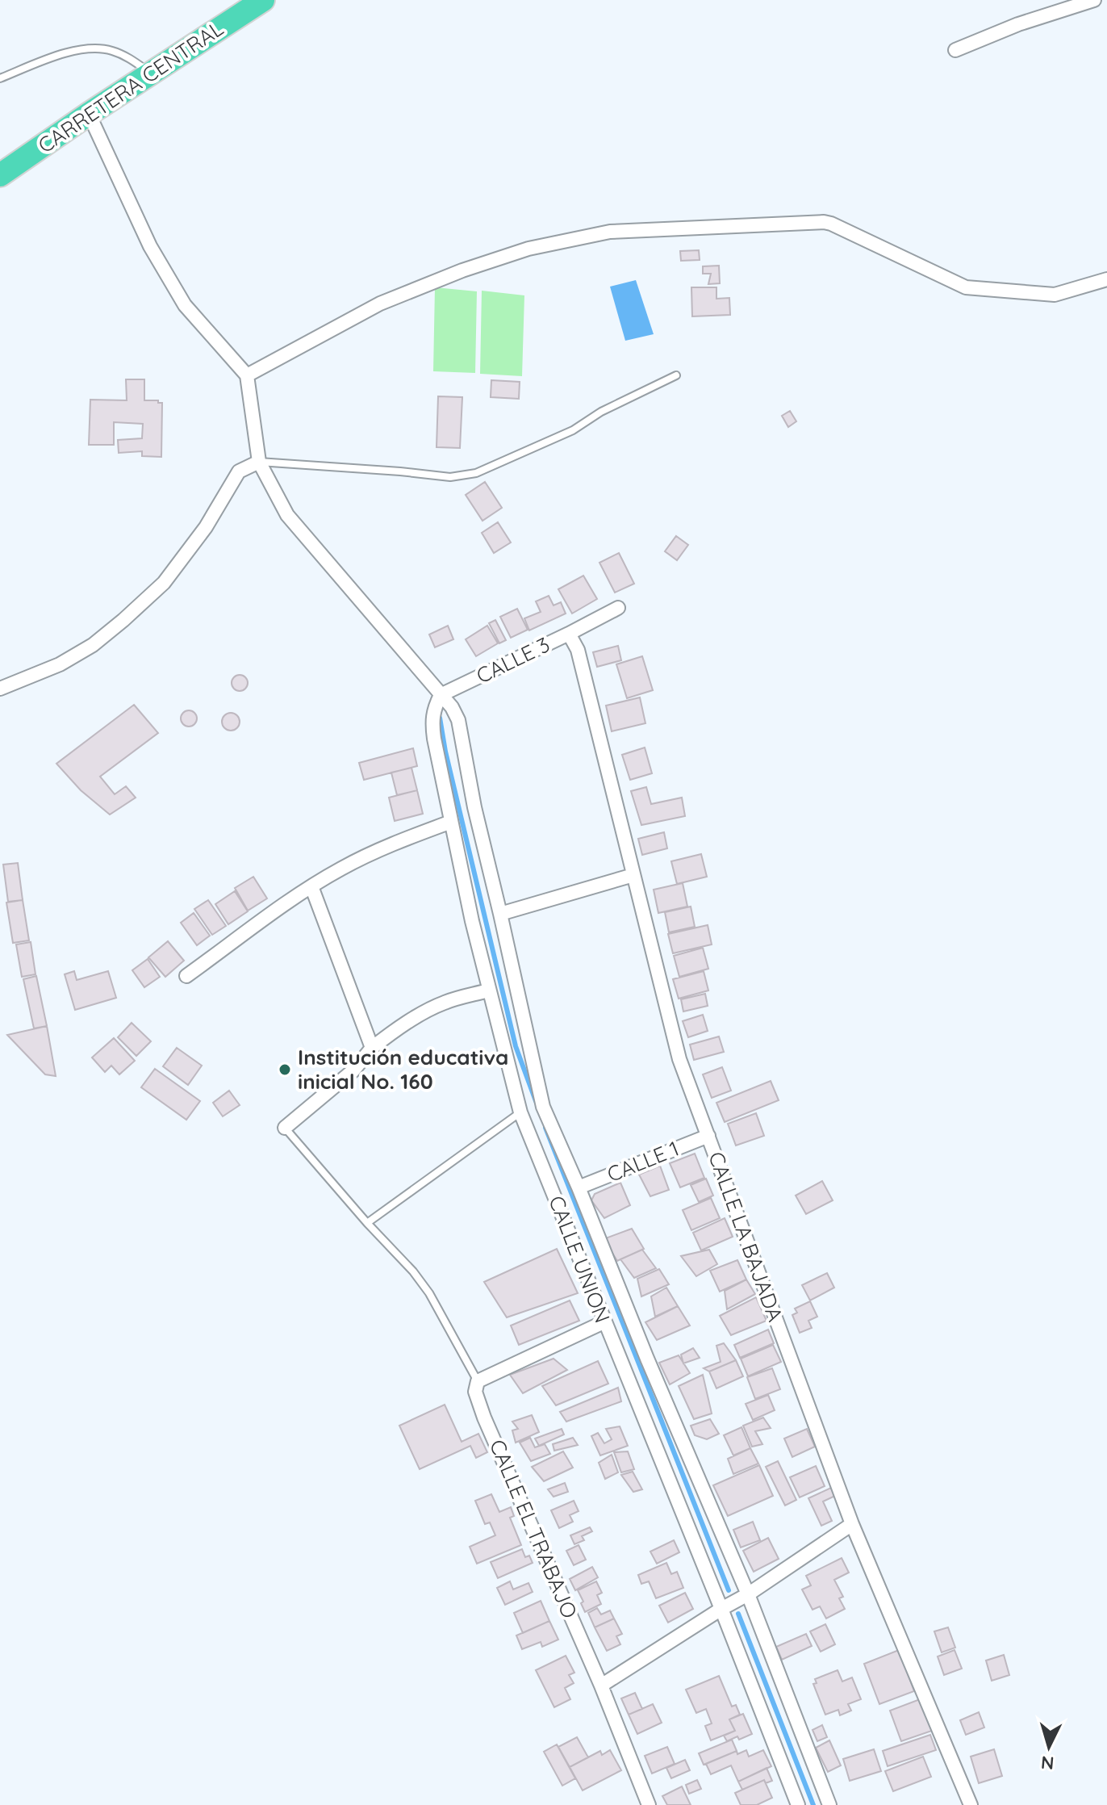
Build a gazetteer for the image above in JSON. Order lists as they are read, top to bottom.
{
  "streets": {
    "highway": ["CARRETERA CENTRAL"],
    "street": [
      "CALLE 3",
      "CALLE 1",
      "CALLE LA BAJADA",
      "CALLE UNION",
      "CALLE EL TRABAJO"
    ]
  },
  "crossings": [
    ["CALLE 3", "CALLE LA BAJADA"],
    ["CALLE 3", "CALLE UNION"],
    ["CALLE 1", "CALLE LA BAJADA"]
  ],
  "places": ["Institución educativa inicial No. 160"],
  "north": "bottom"
}
